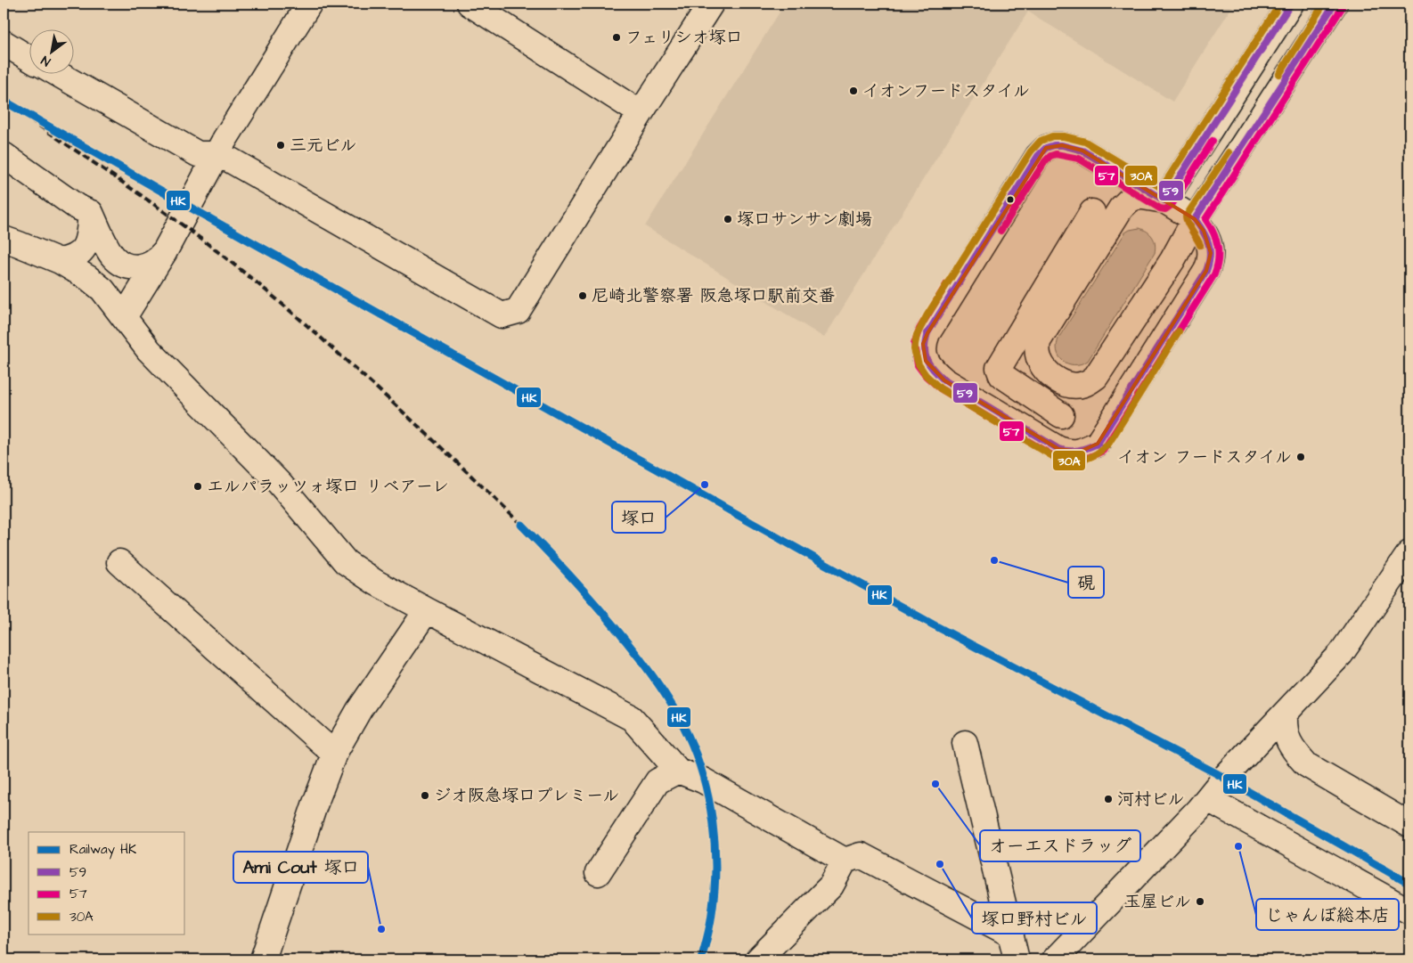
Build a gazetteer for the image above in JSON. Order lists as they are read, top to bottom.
{
  "places": [
    "フェリシオ塚口",
    "イオンフードスタイル",
    "三元ビル",
    "塚口サンサン劇場",
    "尼崎北警察署 阪急塚口駅前交番",
    "イオン フードスタイル",
    "塚口",
    "エルパラッツォ塚口 リベアーレ",
    "硯",
    "オーエスドラッグ",
    "ジオ阪急塚口プレミール",
    "河村ビル",
    "じゃんぼ総本店",
    "塚口野村ビル",
    "玉屋ビル",
    "Ami Cout 塚口"
  ],
  "lines": [
    "transit line 59",
    "transit line 30A",
    "transit line 57",
    "rail line HK"
  ],
  "legend": [
    "Railway HK",
    "59",
    "57",
    "30A"
  ],
  "north": "bottom left"
}
